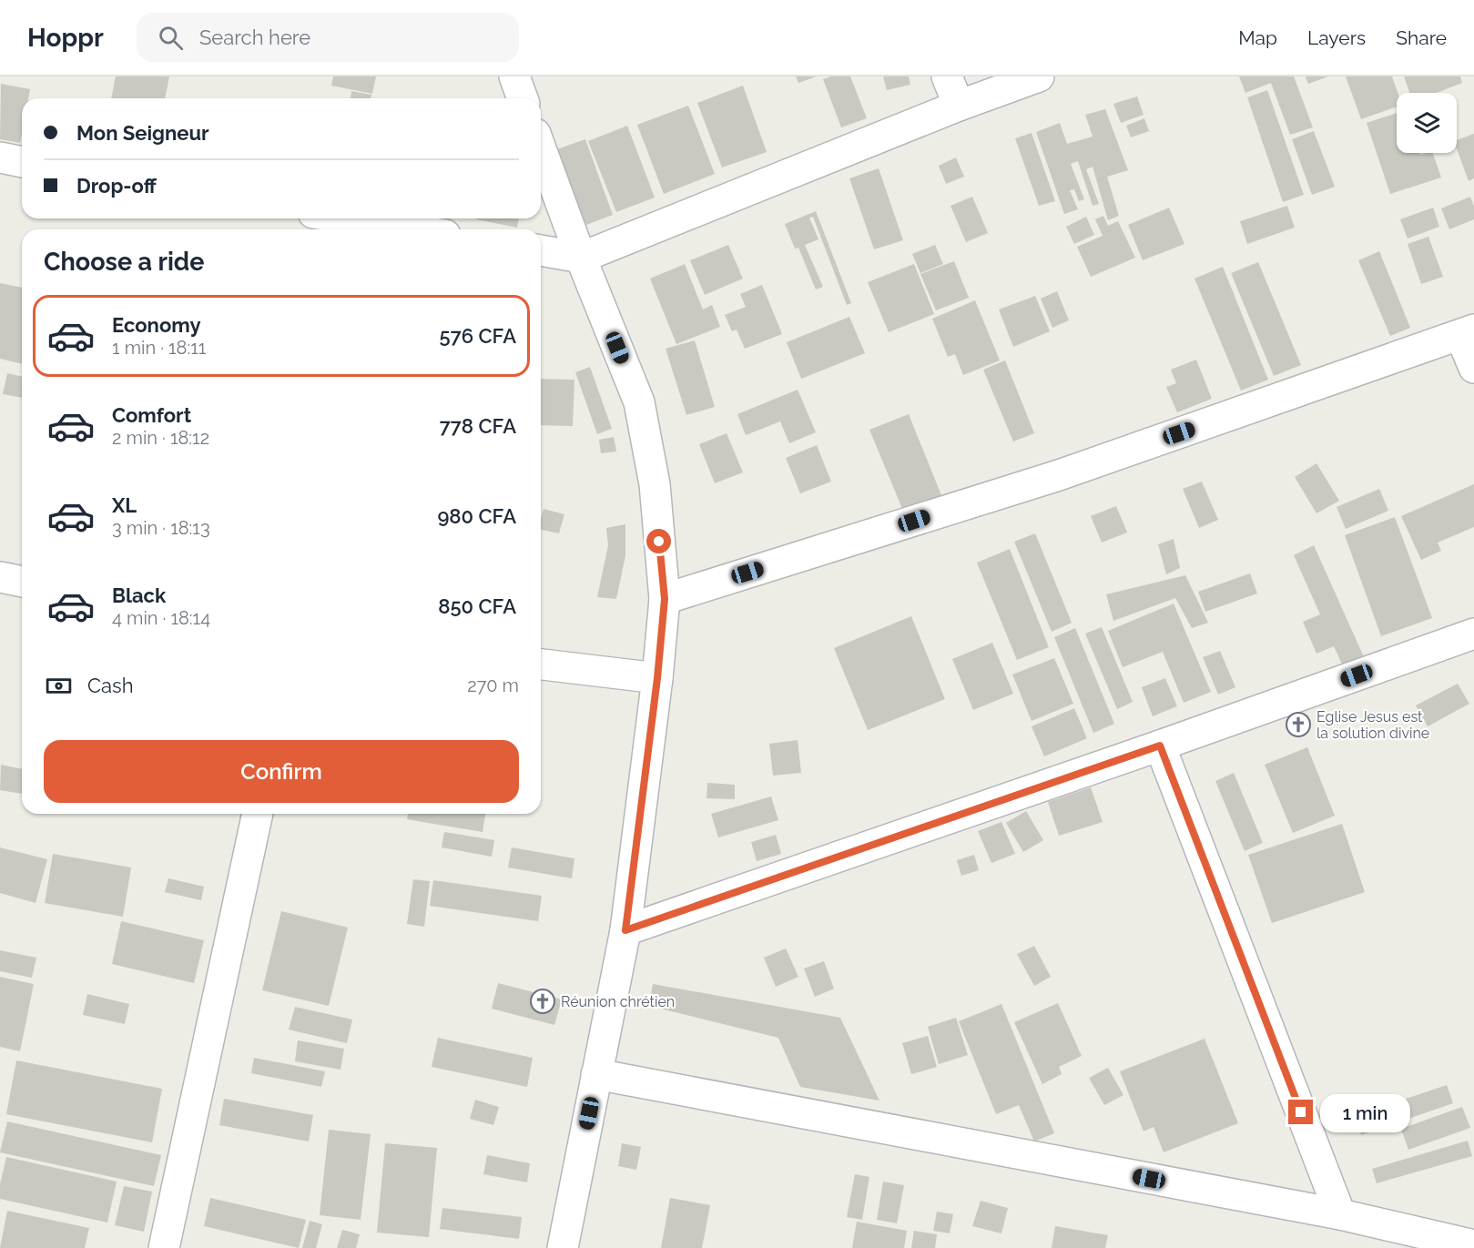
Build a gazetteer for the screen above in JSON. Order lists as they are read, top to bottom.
{
  "places": {
    "church": ["Eglise Jesus est la solution divine", "Réunion chrétien"]
  },
  "page": {
    "header": "Hoppr",
    "search": "Search here",
    "nav": ["Map", "Layers", "Share"],
    "banner": ["Mon Seigneur", "Drop-off"],
    "heading": "Choose a ride",
    "list": [
      {
        "name": "Economy",
        "note": "1 min · 18:11",
        "value": "576 CFA"
      },
      {
        "name": "Comfort",
        "note": "2 min · 18:12",
        "value": "778 CFA"
      },
      {
        "name": "XL",
        "note": "3 min · 18:13",
        "value": "980 CFA"
      },
      {
        "name": "Black",
        "note": "4 min · 18:14",
        "value": "850 CFA"
      }
    ],
    "pay": ["Cash", "270 m"],
    "buttons": "Confirm",
    "bubble": "1 min"
  }
}
